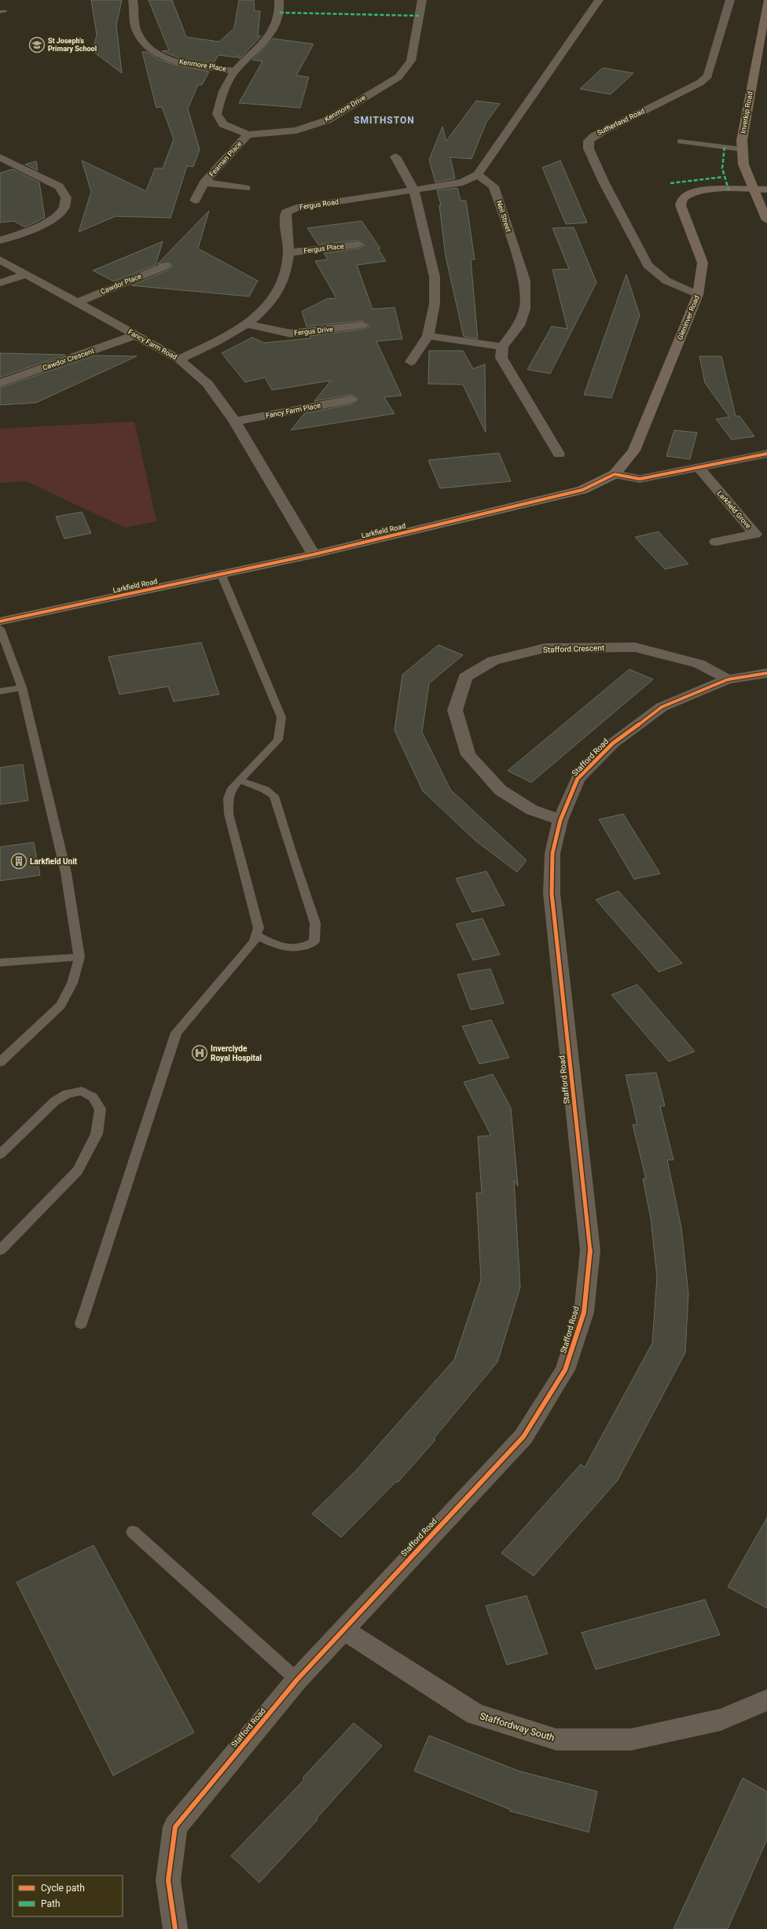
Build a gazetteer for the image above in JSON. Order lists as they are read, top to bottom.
{
  "streets": {
    "highway": ["Inverkip Road"],
    "street": [
      "Kenmore Place",
      "Kenmore Drive",
      "Sutherland Road",
      "Fearnan Place",
      "Fergus Road",
      "Neil Street",
      "Fergus Place",
      "Cawdor Place",
      "Gleninver Road",
      "Fergus Drive",
      "Fancy Farm Road",
      "Cawdor Crescent",
      "Fancy Farm Place",
      "Larkfield Grove",
      "Larkfield Road",
      "Stafford Crescent",
      "Stafford Road",
      "Staffordway South"
    ]
  },
  "crossings": [
    ["Kenmore Place", "Kenmore Drive"],
    ["Kenmore Drive", "Fearnan Place"],
    ["Inverkip Road", "Gleninver Road"],
    ["Sutherland Road", "Gleninver Road"],
    ["Fergus Road", "Neil Street"],
    ["Fergus Road", "Fergus Place"],
    ["Fergus Road", "Fergus Drive"],
    ["Fergus Road", "Fancy Farm Road"],
    ["Cawdor Place", "Fancy Farm Road"],
    ["Gleninver Road", "Larkfield Road"],
    ["Fancy Farm Road", "Cawdor Crescent"],
    ["Fancy Farm Road", "Fancy Farm Place"],
    ["Fancy Farm Road", "Larkfield Road"],
    ["Stafford Crescent", "Stafford Road"],
    ["Stafford Road", "Staffordway South"]
  ],
  "districts": ["SMITHSTON"],
  "places": {
    "school or university": ["St Joseph's Primary School"],
    "building": ["Larkfield Unit"],
    "hospital": ["Inverclyde Royal Hospital"]
  },
  "legend": ["Cycle path", "Path"]
}
